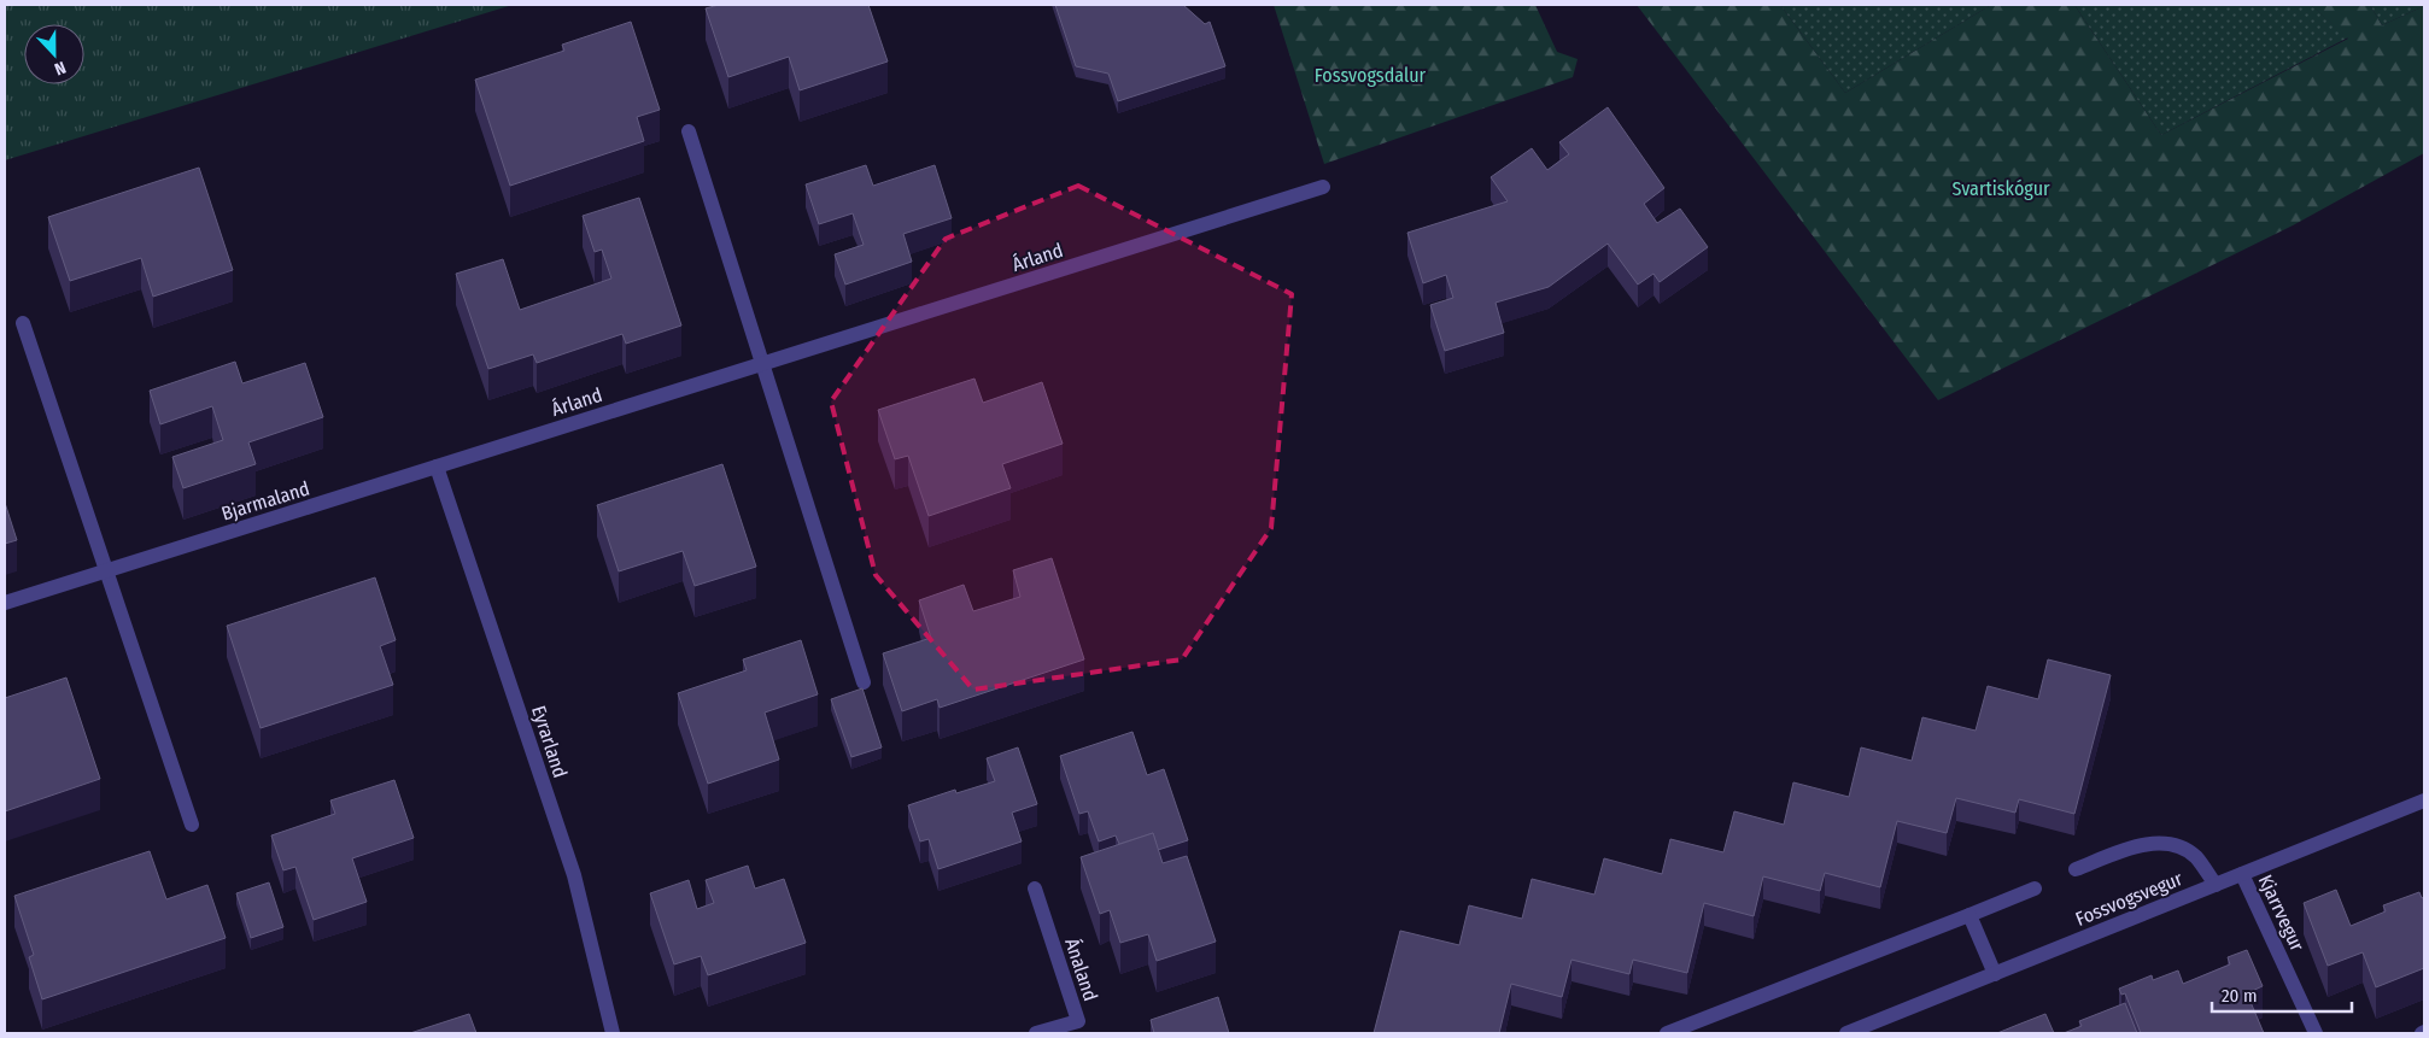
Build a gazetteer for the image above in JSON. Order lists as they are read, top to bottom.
{
  "streets": {
    "street": [
      "Árland",
      "Bjarmaland",
      "Eyrarland",
      "Fossvogsvegur",
      "Kjarrvegur",
      "Ánaland"
    ]
  },
  "crossings": [
    ["Árland", "Bjarmaland"],
    ["Árland", "Eyrarland"],
    ["Bjarmaland", "Eyrarland"],
    ["Fossvogsvegur", "Kjarrvegur"]
  ],
  "parks": ["Fossvogsdalur", "Svartiskógur"],
  "scale_bar": "20 m",
  "north": "bottom"
}
